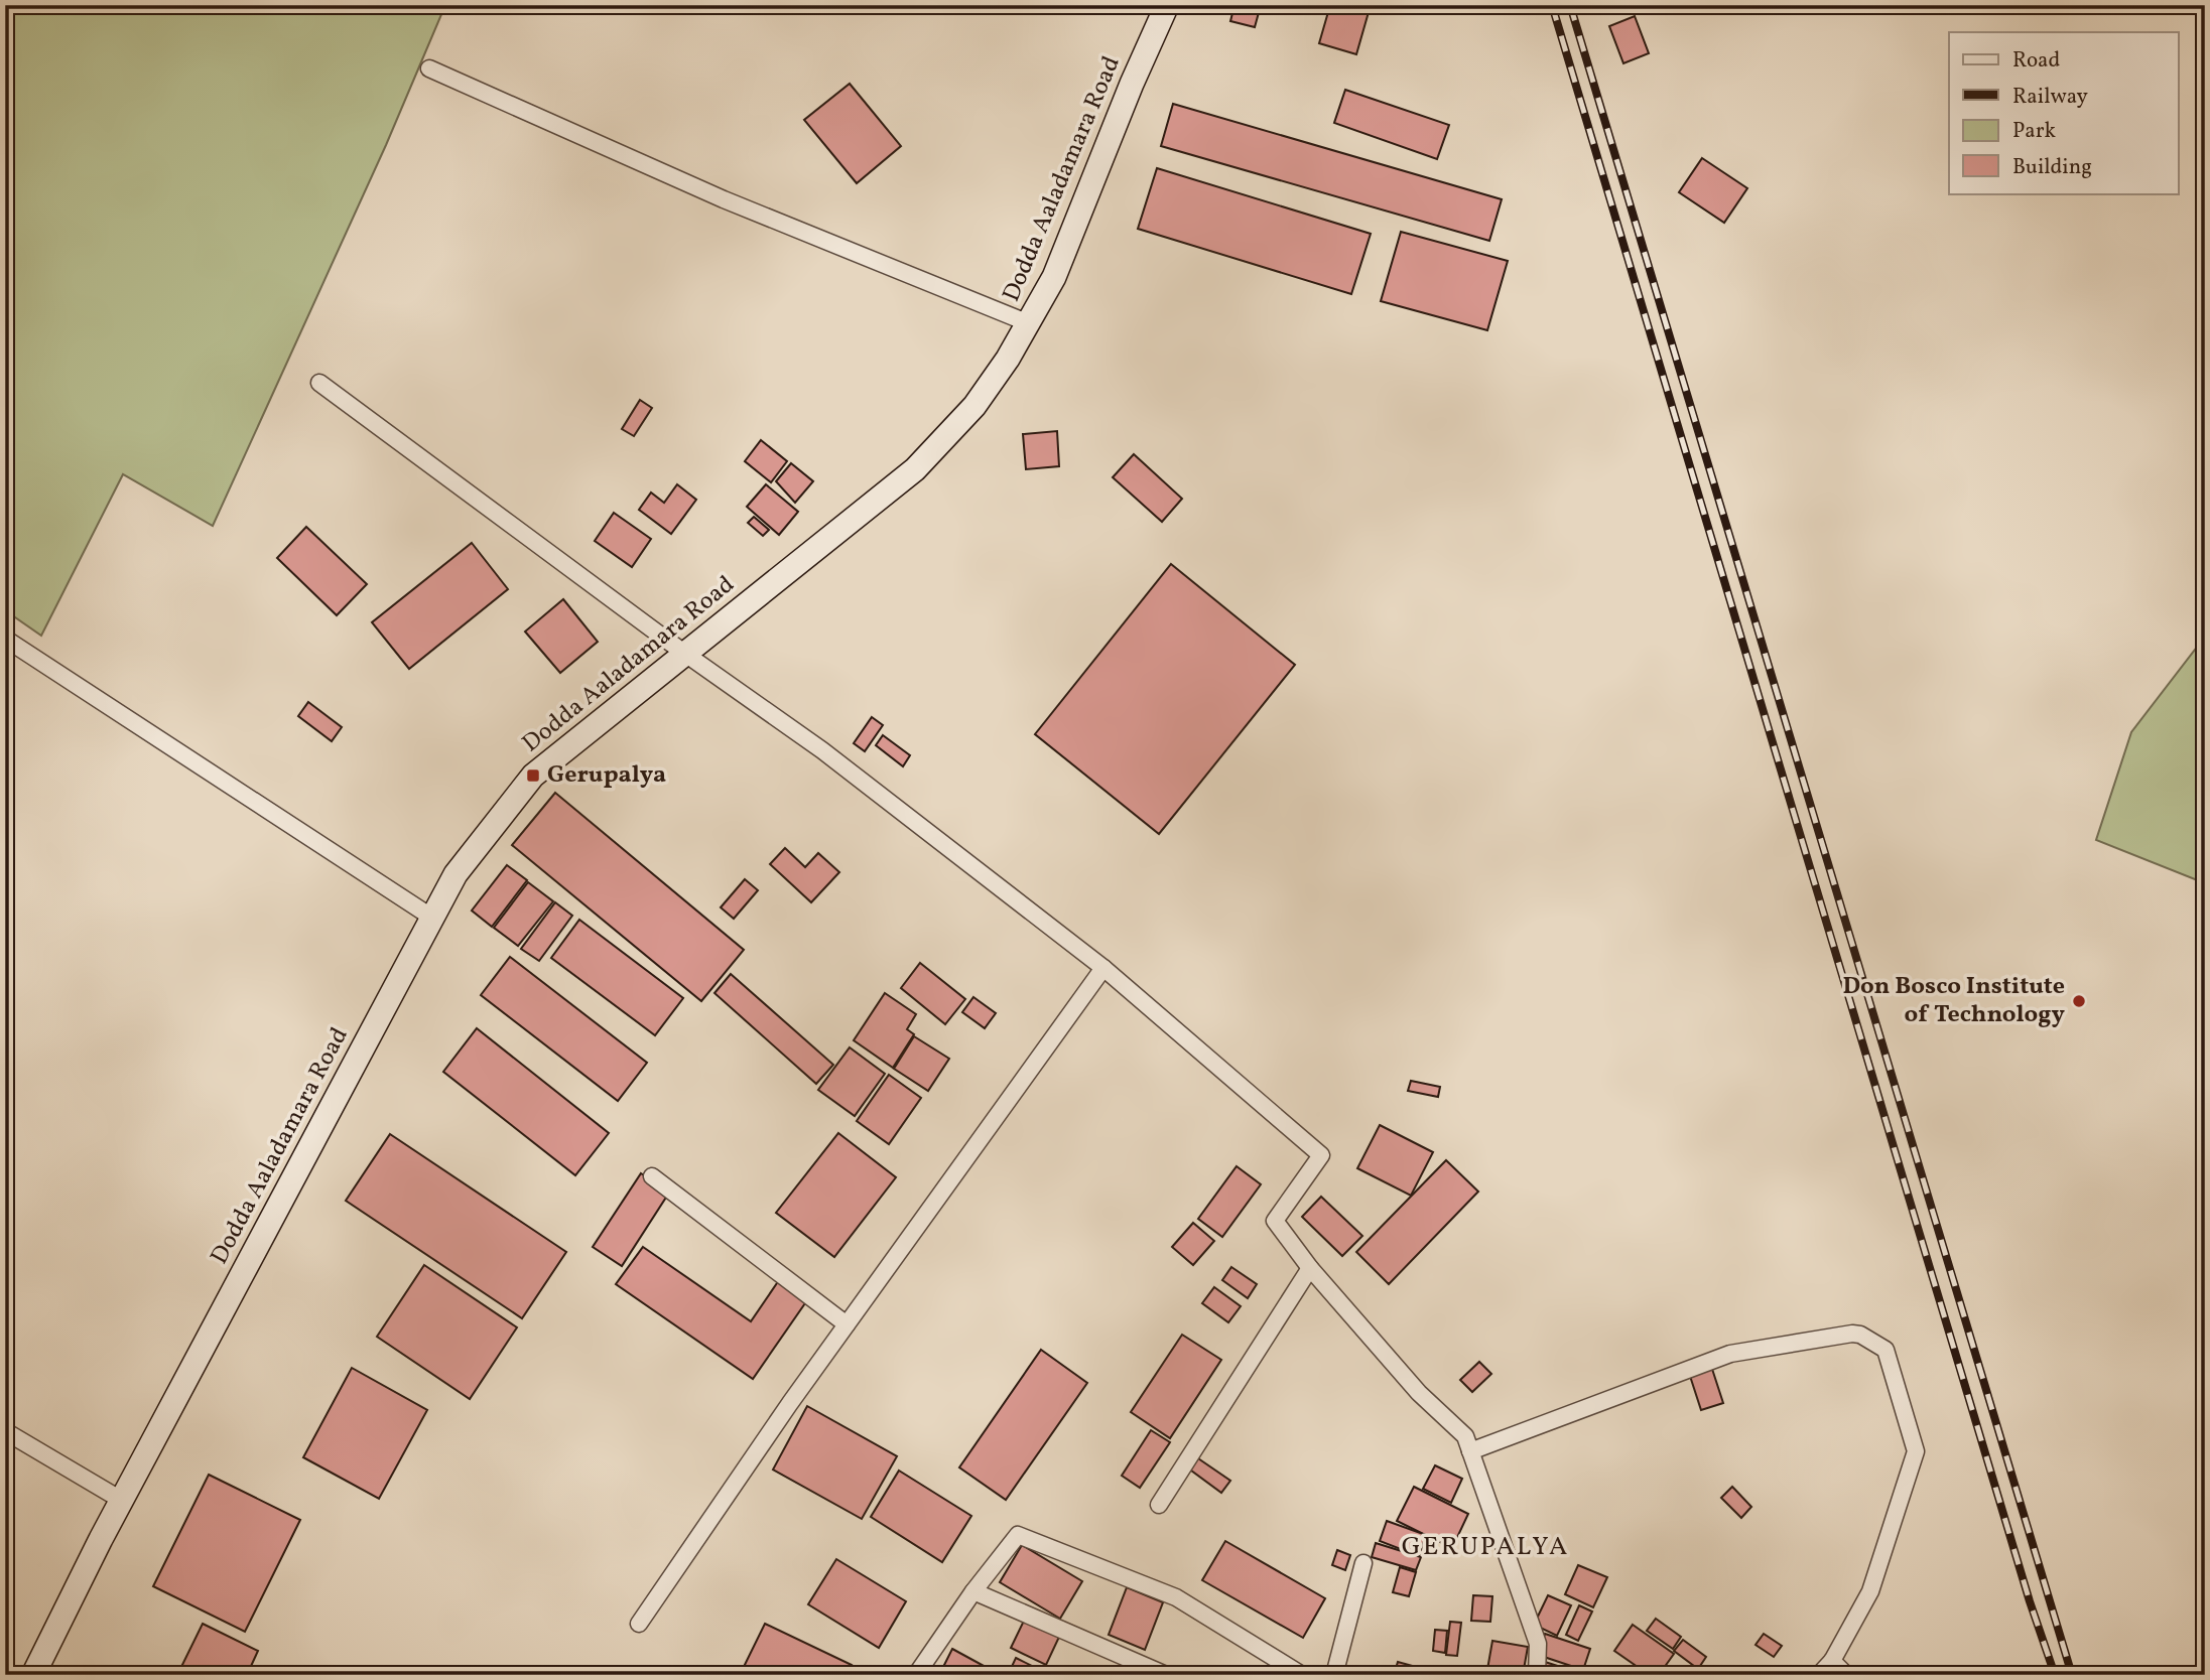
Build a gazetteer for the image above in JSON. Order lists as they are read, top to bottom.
{
  "streets": {
    "main road": ["Dodda Aaladamara Road"]
  },
  "districts": ["GERUPALYA"],
  "places": {
    "transit": ["Gerupalya"],
    "other": ["Don Bosco Institute of Technology"]
  },
  "legend": [
    "Road",
    "Railway",
    "Park",
    "Building"
  ]
}
